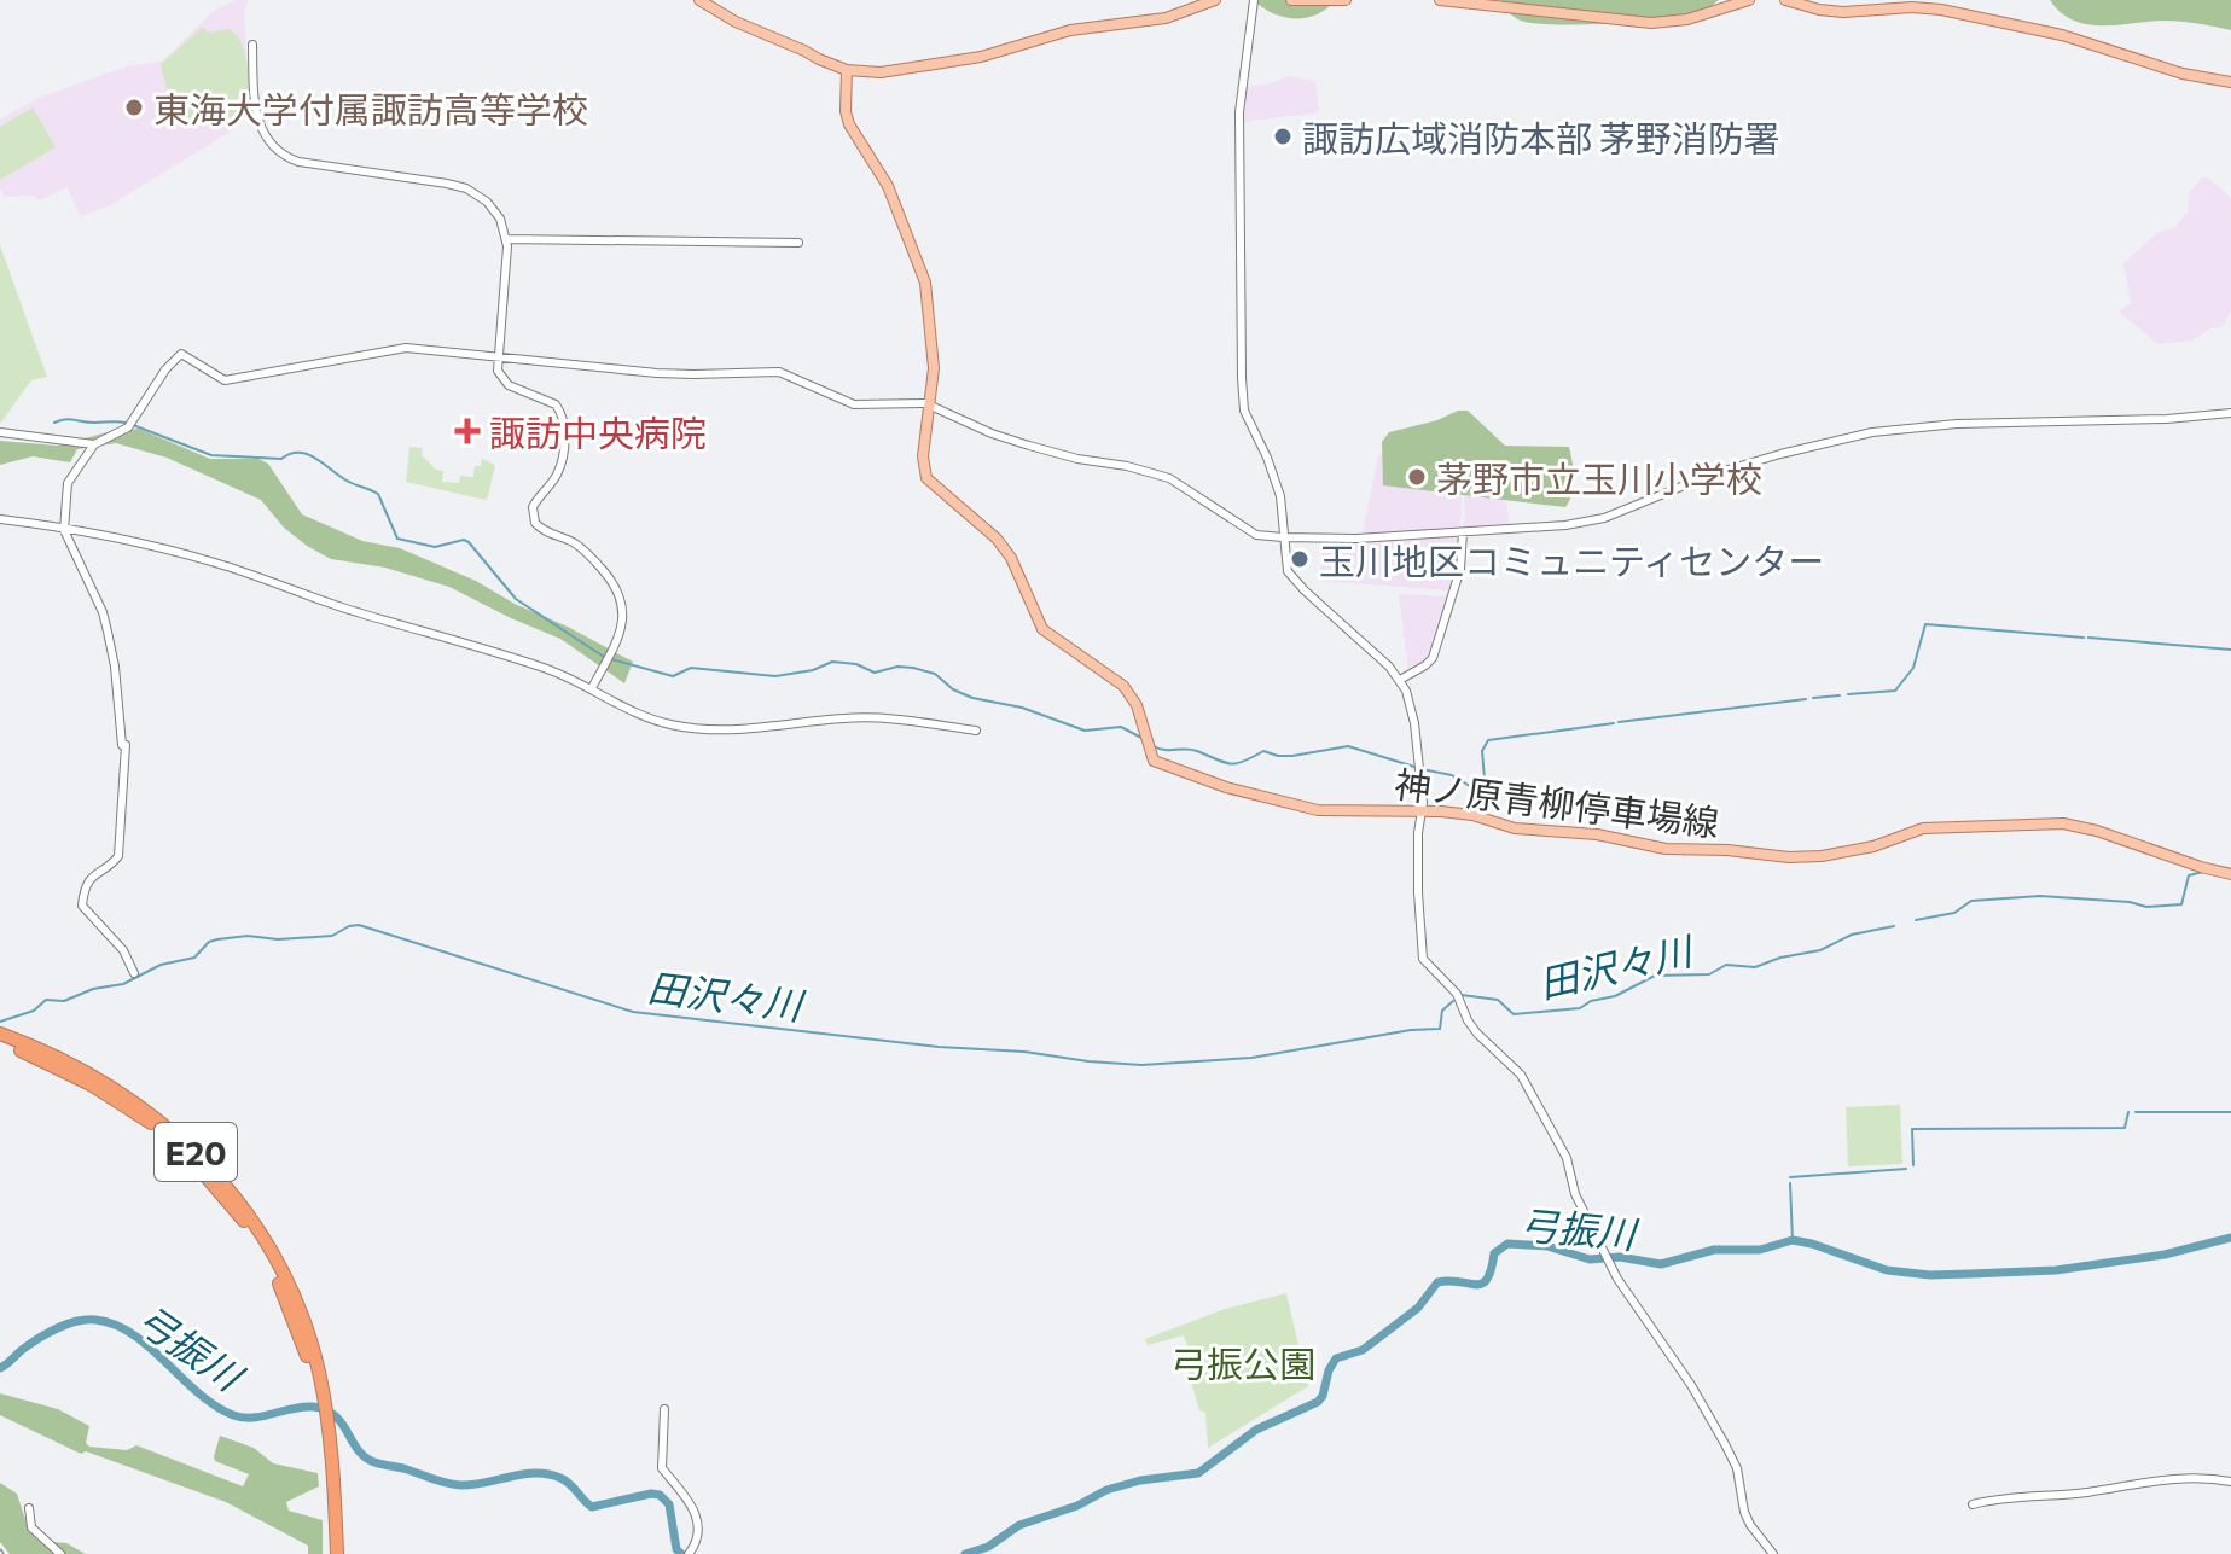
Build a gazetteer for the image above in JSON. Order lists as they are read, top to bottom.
{
  "streets": {
    "highway": ["E20"],
    "main road": ["神ノ原青柳停車場線"]
  },
  "water": ["田沢々川", "弓振川"],
  "parks": ["弓振公園"],
  "places": {
    "other": [
      "東海大学付属諏訪高等学校",
      "諏訪広域消防本部 茅野消防署",
      "茅野市立玉川小学校",
      "玉川地区コミュニティセンター"
    ],
    "health": ["諏訪中央病院"]
  }
}
